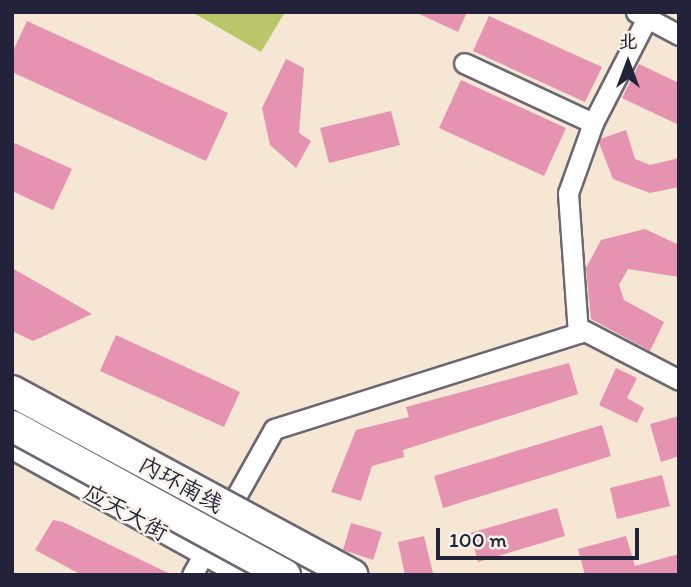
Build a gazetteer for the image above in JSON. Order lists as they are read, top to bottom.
{
  "streets": {
    "highway": ["内环南线"],
    "main road": ["应天大街"]
  },
  "scale_bar": "100 m",
  "north": "top"
}
